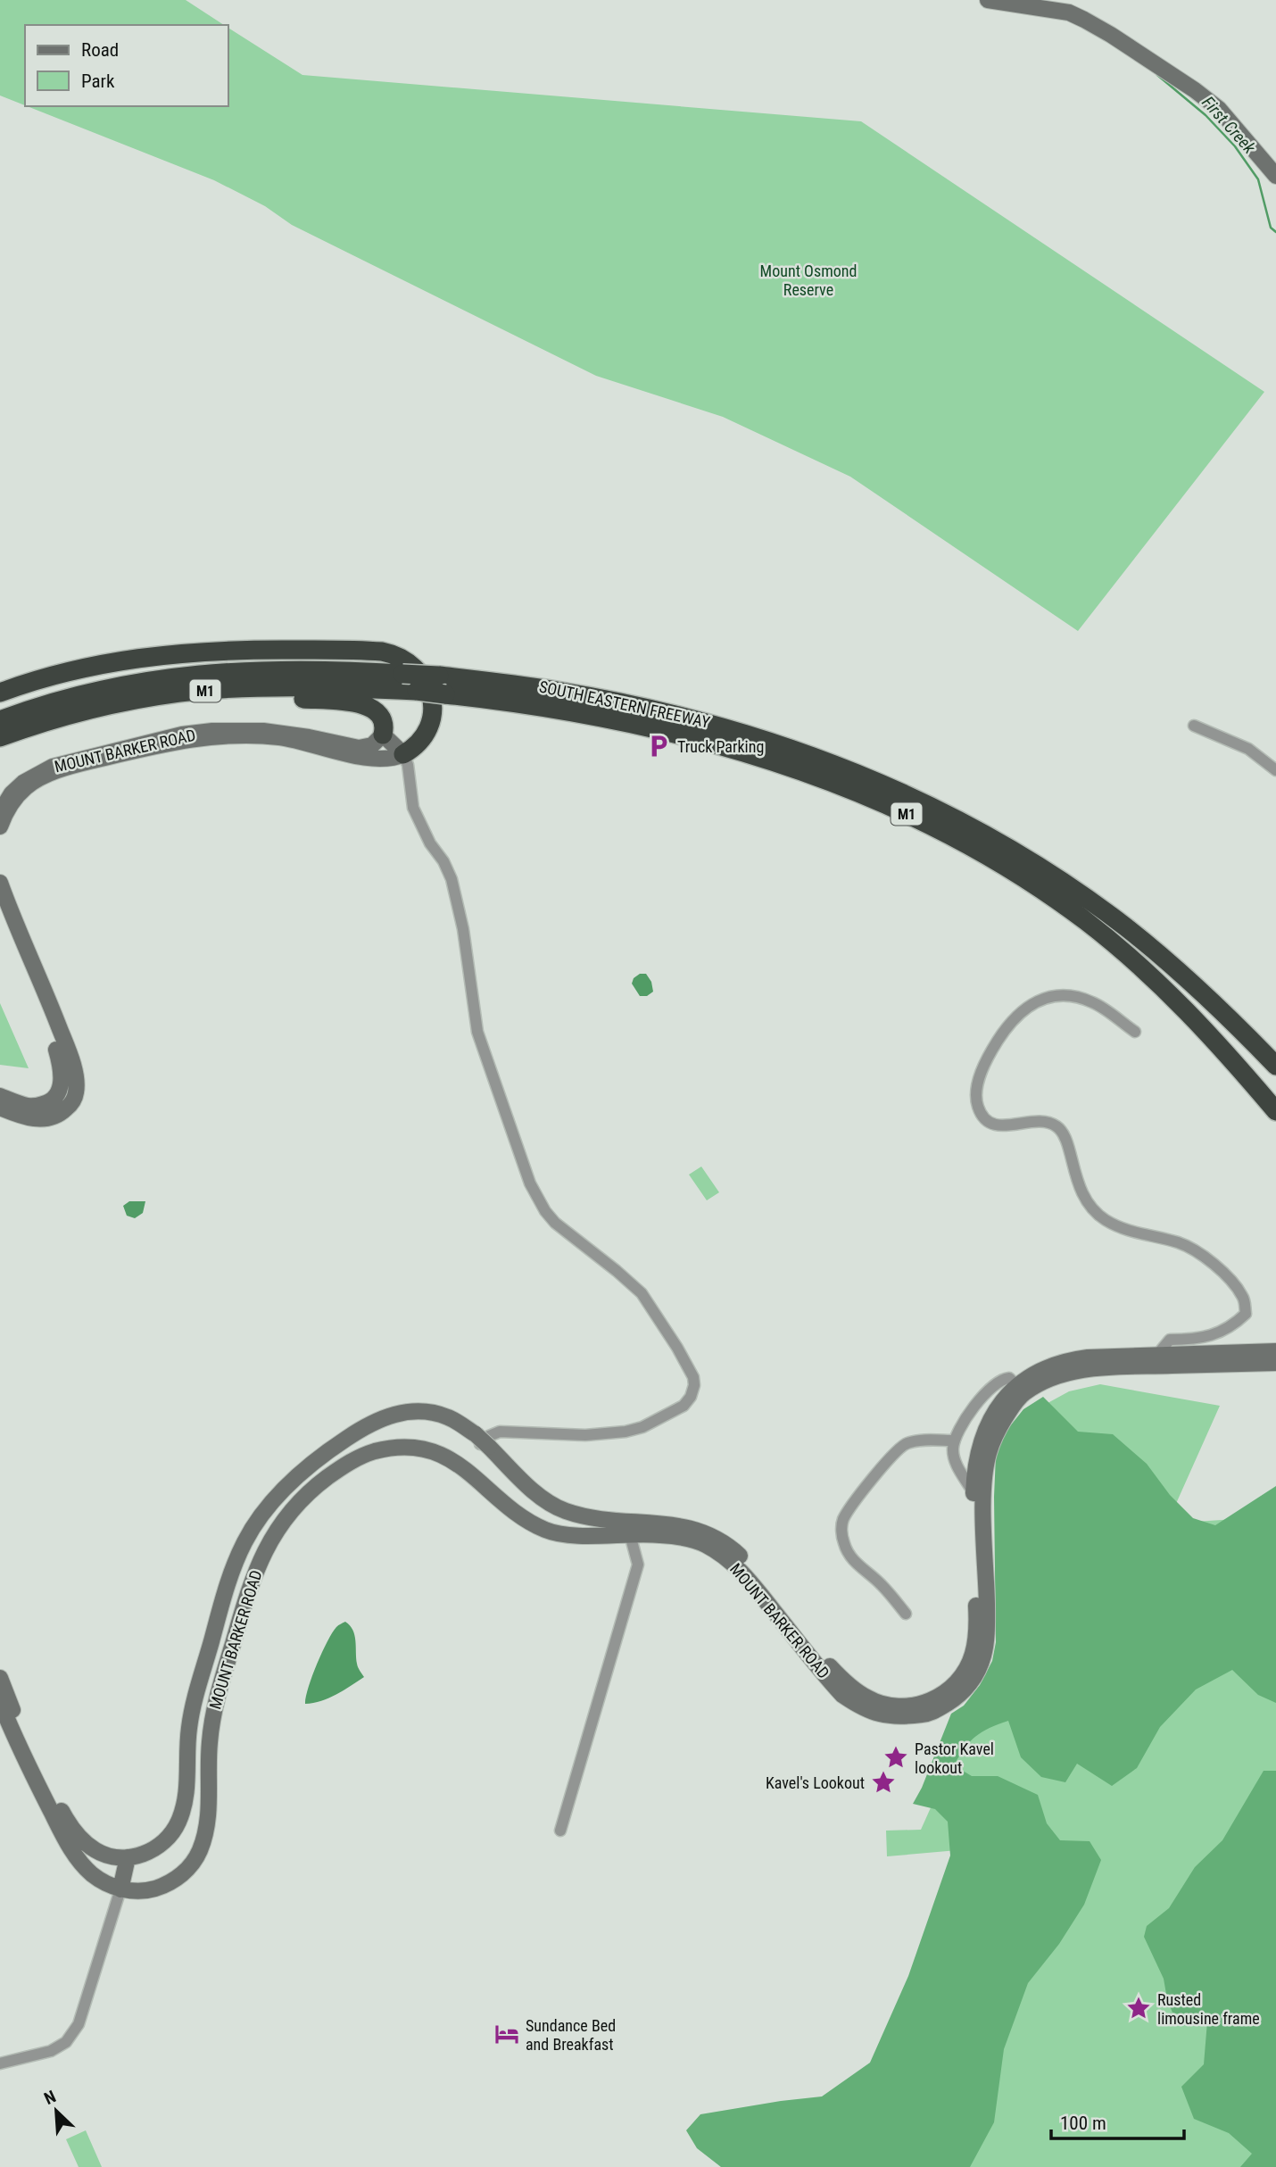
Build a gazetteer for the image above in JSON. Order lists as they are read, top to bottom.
{
  "streets": {
    "highway": ["M1", "SOUTH EASTERN FREEWAY"],
    "main road": ["MOUNT BARKER ROAD"]
  },
  "water": ["First Creek"],
  "parks": ["Mount Osmond Reserve"],
  "places": {
    "parking": ["Truck Parking"],
    "place": ["Pastor Kavel lookout", "Kavel's Lookout", "Rusted limousine frame"],
    "hotel": ["Sundance Bed and Breakfast"]
  },
  "legend": ["Road", "Park"],
  "scale_bar": "100 m",
  "north": "top left"
}
